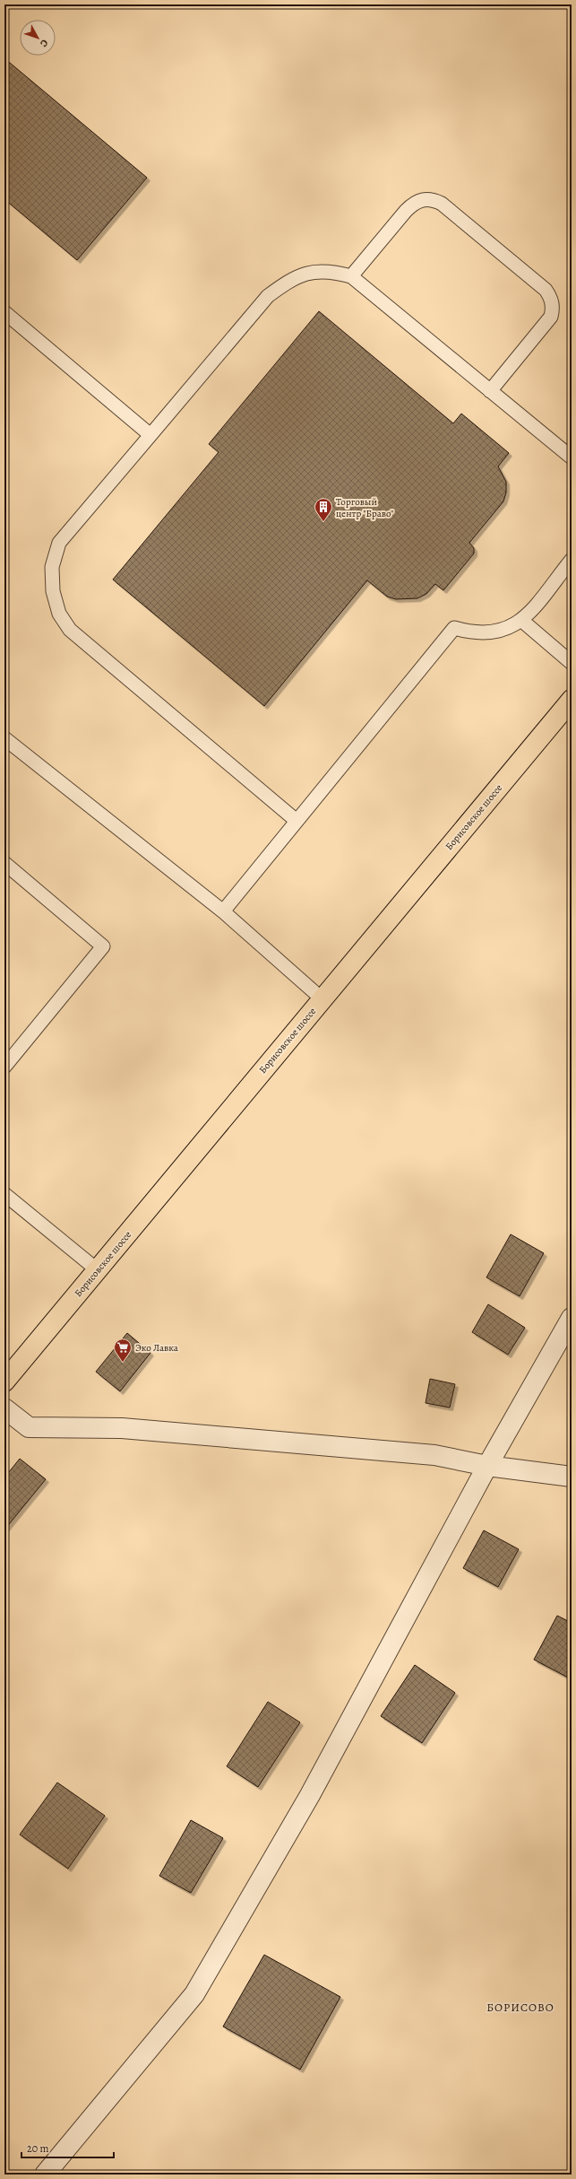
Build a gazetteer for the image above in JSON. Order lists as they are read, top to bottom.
{
  "streets": {
    "main road": ["Борисовское шоссе"]
  },
  "districts": ["БОРИСОВО"],
  "places": {
    "building": ["Торговый центр \"Браво\""],
    "supermarket": ["Эко Лавка"]
  },
  "scale_bar": "20 m",
  "north": "bottom right"
}
